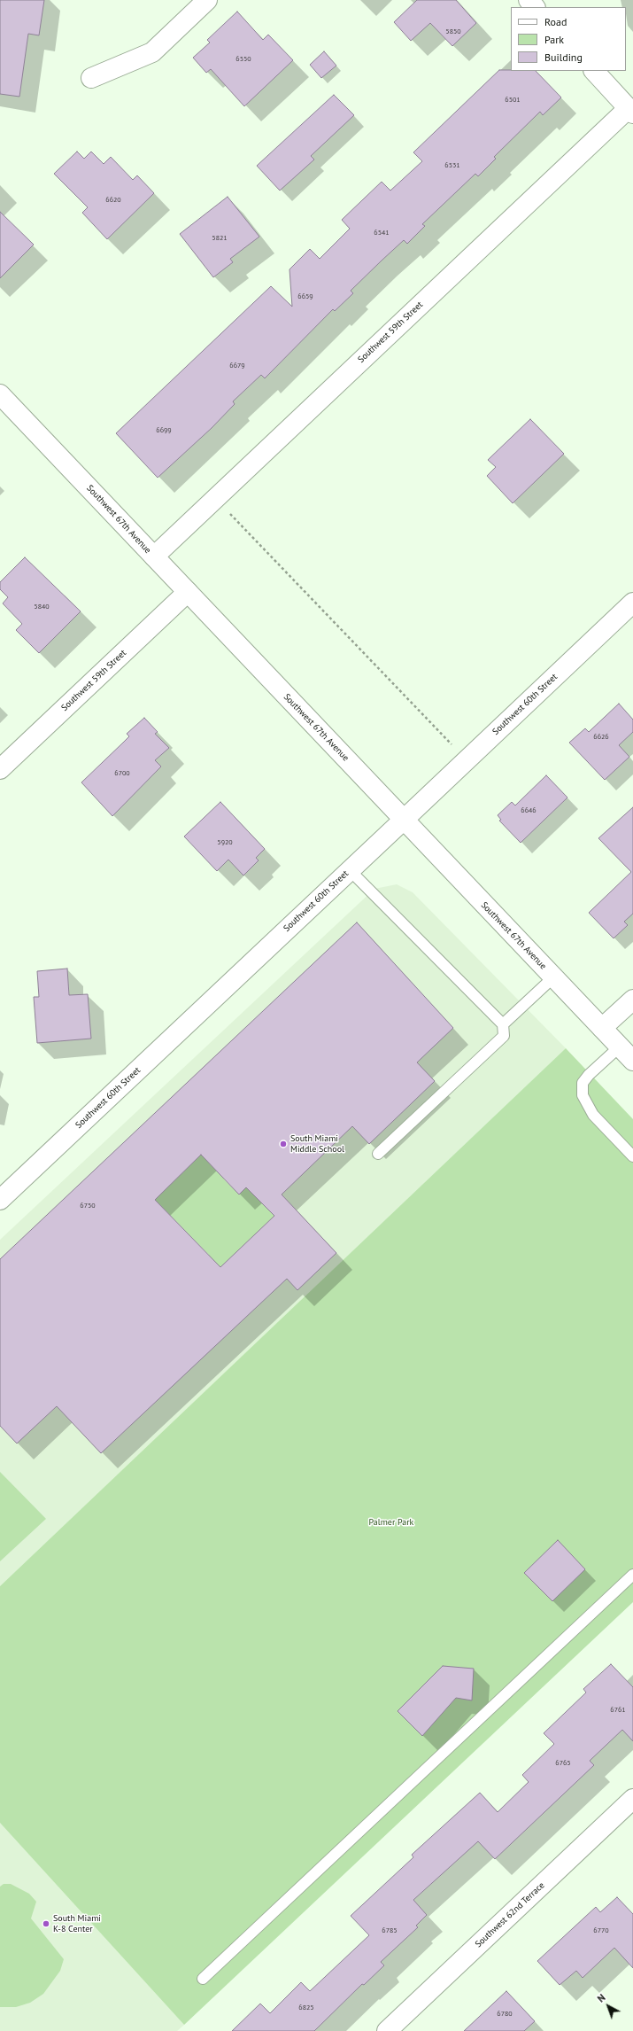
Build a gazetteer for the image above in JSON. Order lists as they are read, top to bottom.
{
  "streets": {
    "street": [
      "Southwest 59th Street",
      "Southwest 67th Avenue",
      "Southwest 60th Street",
      "Southwest 62nd Terrace"
    ]
  },
  "crossings": [
    ["Southwest 59th Street", "Southwest 67th Avenue"],
    ["Southwest 67th Avenue", "Southwest 60th Street"]
  ],
  "parks": ["Palmer Park"],
  "places": ["South Miami Middle School", "South Miami K-8 Center"],
  "house_numbers": [
    "5850",
    "6550",
    "6501",
    "6531",
    "6620",
    "6541",
    "5821",
    "6659",
    "6679",
    "6699",
    "5840",
    "6626",
    "6700",
    "6646",
    "5920",
    "6750",
    "6761",
    "6765",
    "6785",
    "6770",
    "6825",
    "6780"
  ],
  "legend": ["Road", "Park", "Building"],
  "north": "top left"
}
